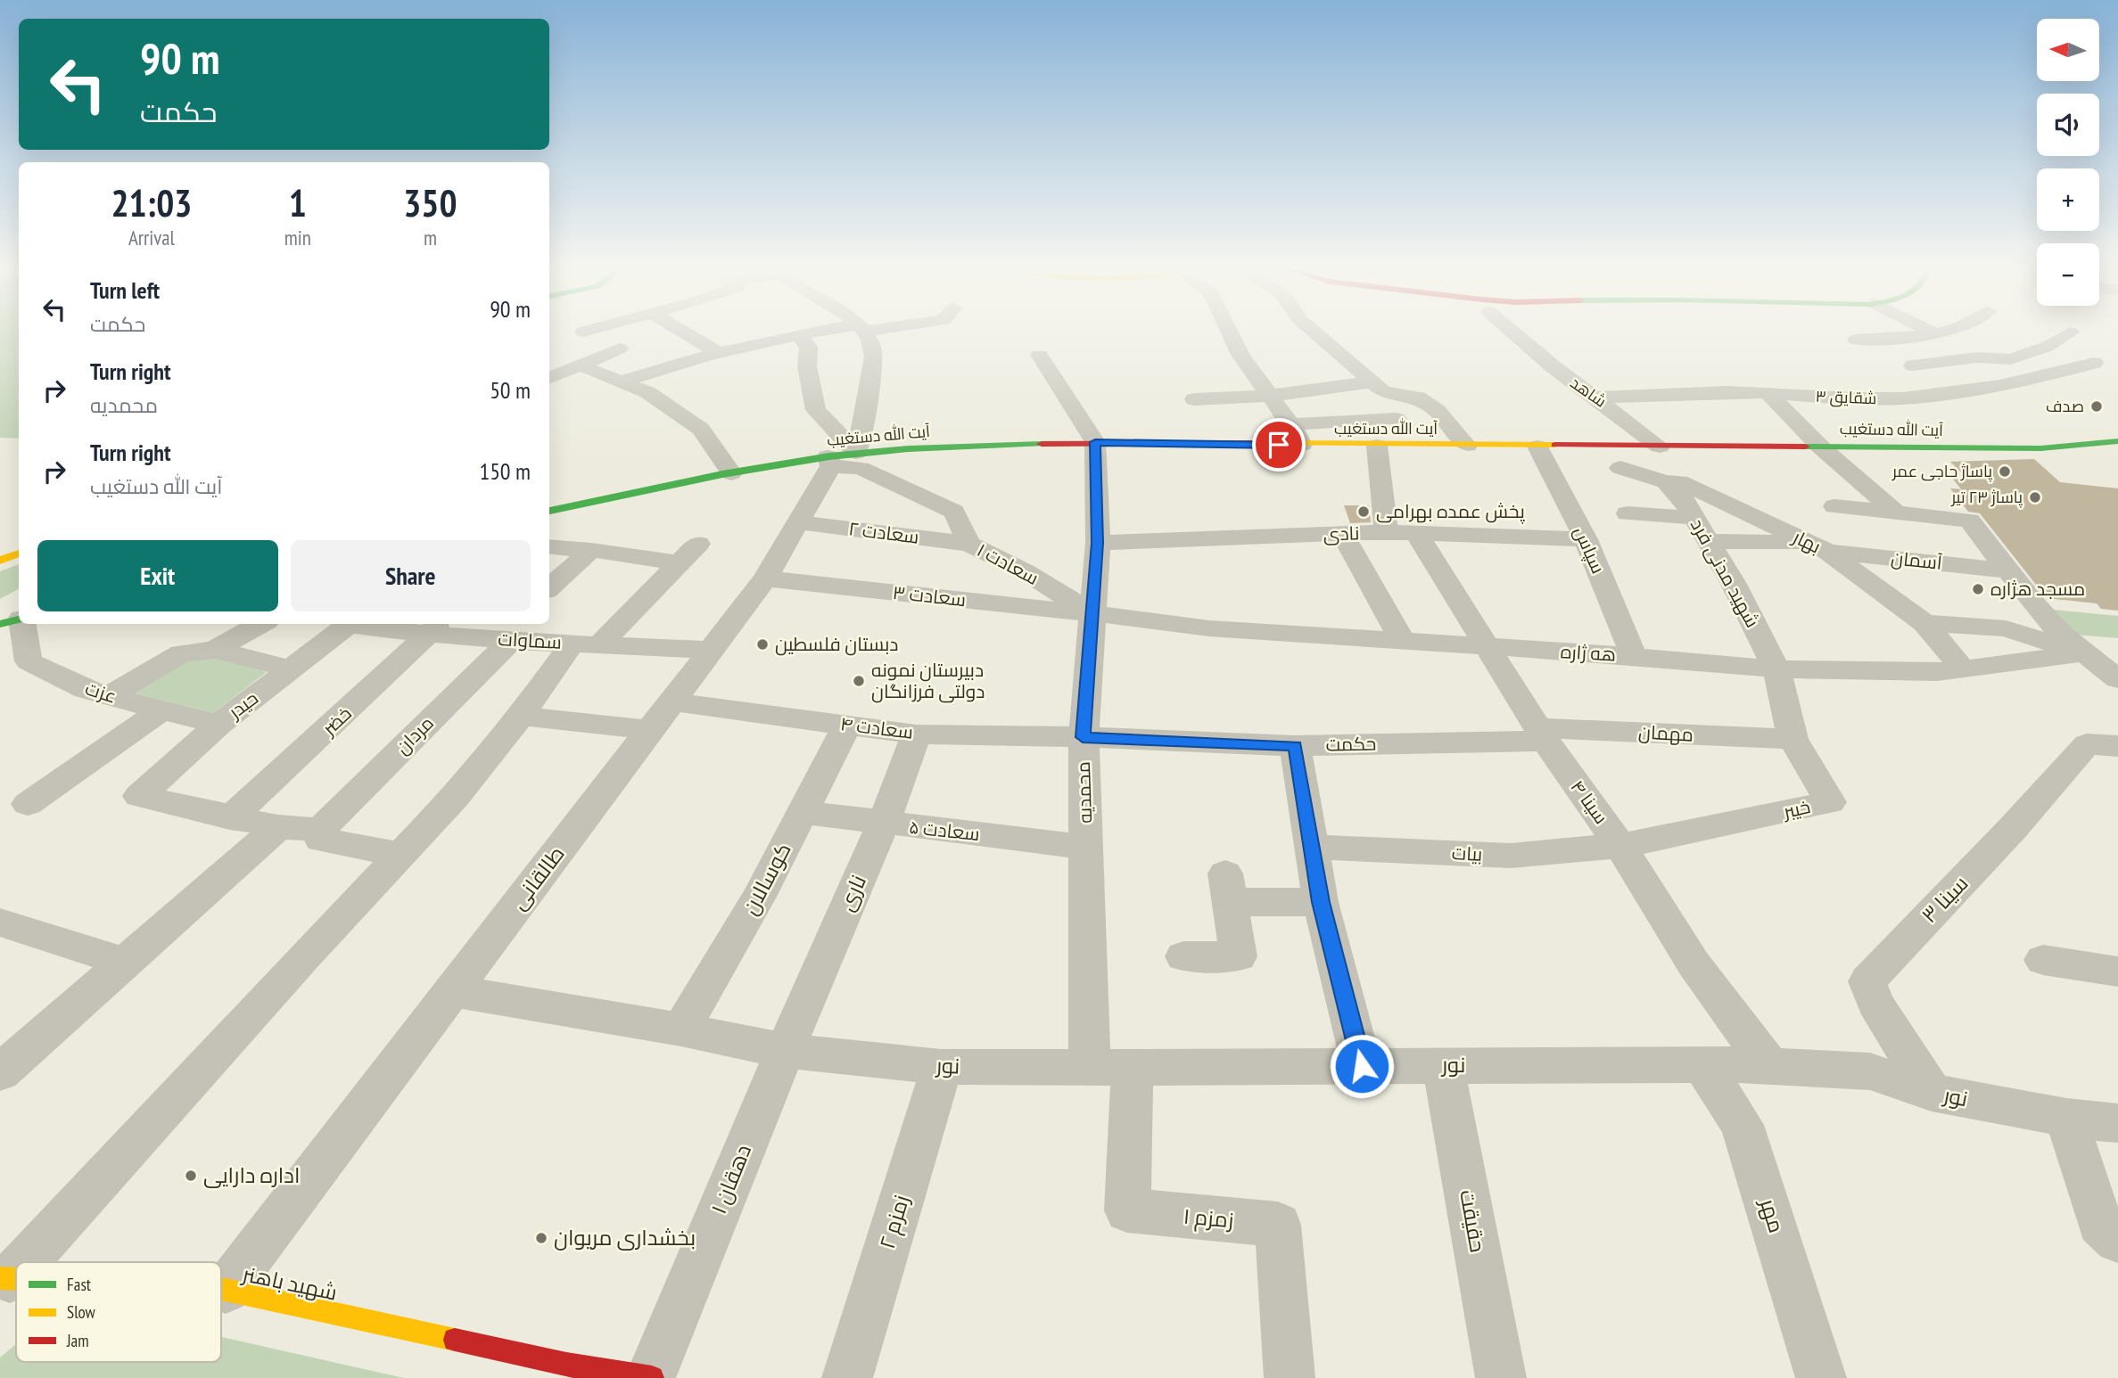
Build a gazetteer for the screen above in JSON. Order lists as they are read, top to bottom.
{
  "streets": {
    "street": [
      "شاهد",
      "شقایق ۳",
      "آیت الله دستغیب",
      "سعادت ۲",
      "نادی",
      "بهار",
      "سپاس",
      "آسمان",
      "سعادت ۱",
      "شهید مدنی فرد",
      "سعادت ۳",
      "سماوات",
      "هه ژاره",
      "عزت",
      "حیدر",
      "خضر",
      "سعادت ۴",
      "مهمان",
      "مردان",
      "حکمت",
      "محمدیه",
      "سینا ۴",
      "خیبر",
      "سعادت ۵",
      "بیات",
      "طالقانی",
      "کوسالان",
      "ناری",
      "سینا ۳",
      "نور",
      "دهقان ۱",
      "مهر",
      "زمزم ۱",
      "حقیقت",
      "زمزم ۲",
      "شهید باهنر"
    ]
  },
  "crossings": [
    ["شاهد", "شقایق ۳"],
    ["شاهد", "آیت الله دستغیب"],
    ["آیت الله دستغیب", "سپاس"],
    ["آیت الله دستغیب", "سعادت ۱"],
    ["آیت الله دستغیب", "محمدیه"],
    ["آیت الله دستغیب", "طالقانی"],
    ["سعادت ۲", "سعادت ۱"],
    ["سعادت ۲", "طالقانی"],
    ["نادی", "سپاس"],
    ["نادی", "محمدیه"],
    ["نادی", "سینا ۴"],
    ["بهار", "آسمان"],
    ["بهار", "شهید مدنی فرد"],
    ["بهار", "هه ژاره"],
    ["سپاس", "هه ژاره"],
    ["سعادت ۱", "سعادت ۳"],
    ["سعادت ۱", "هه ژاره"],
    ["سعادت ۱", "محمدیه"],
    ["سعادت ۱", "طالقانی"],
    ["شهید مدنی فرد", "هه ژاره"],
    ["شهید مدنی فرد", "خیبر"],
    ["سعادت ۳", "هه ژاره"],
    ["سعادت ۳", "محمدیه"],
    ["سعادت ۳", "طالقانی"],
    ["سماوات", "خضر"],
    ["سماوات", "مردان"],
    ["سماوات", "طالقانی"],
    ["هه ژاره", "محمدیه"],
    ["هه ژاره", "سینا ۴"],
    ["هه ژاره", "خیبر"],
    ["عزت", "حیدر"],
    ["حیدر", "خضر"],
    ["سعادت ۴", "حکمت"],
    ["سعادت ۴", "محمدیه"],
    ["سعادت ۴", "طالقانی"],
    ["سعادت ۴", "کوسالان"],
    ["سعادت ۴", "ناری"],
    ["مهمان", "حکمت"],
    ["مهمان", "سینا ۴"],
    ["مهمان", "خیبر"],
    ["حکمت", "محمدیه"],
    ["حکمت", "سینا ۴"],
    ["محمدیه", "سعادت ۵"],
    ["محمدیه", "نور"],
    ["محمدیه", "زمزم ۱"],
    ["سینا ۴", "خیبر"],
    ["سینا ۴", "بیات"],
    ["سینا ۴", "نور"],
    ["خیبر", "بیات"],
    ["سعادت ۵", "کوسالان"],
    ["سعادت ۵", "ناری"],
    ["طالقانی", "نور"],
    ["طالقانی", "شهید باهنر"],
    ["کوسالان", "نور"],
    ["ناری", "نور"],
    ["ناری", "دهقان ۱"],
    ["سینا ۳", "نور"],
    ["نور", "دهقان ۱"],
    ["نور", "مهر"],
    ["نور", "زمزم ۱"],
    ["نور", "حقیقت"],
    ["نور", "زمزم ۲"],
    ["دهقان ۱", "شهید باهنر"]
  ],
  "places": [
    "صدف",
    "پاساژ حاجی عمر",
    "پاساژ ۲۳ تیر",
    "پخش عمده بهرامی",
    "مسجد هژاره",
    "دبستان فلسطین",
    "دبیرستان نمونه دولتی فرزانگان",
    "اداره دارایی",
    "بخشداری مریوان"
  ],
  "legend": ["Fast", "Slow", "Jam"],
  "north": "left",
  "page": {
    "map_buttons": ["+", "−"],
    "turn": ["90 m", "حکمت"],
    "eta": [
      "21:03",
      "Arrival",
      "1",
      "min",
      "350",
      "m"
    ],
    "list": [
      {
        "name": "Turn left",
        "note": "حکمت",
        "value": "90 m"
      },
      {
        "name": "Turn right",
        "note": "محمدیه",
        "value": "50 m"
      },
      {
        "name": "Turn right",
        "note": "آیت الله دستغیب",
        "value": "150 m"
      }
    ],
    "buttons": ["Exit", "Share"]
  }
}
